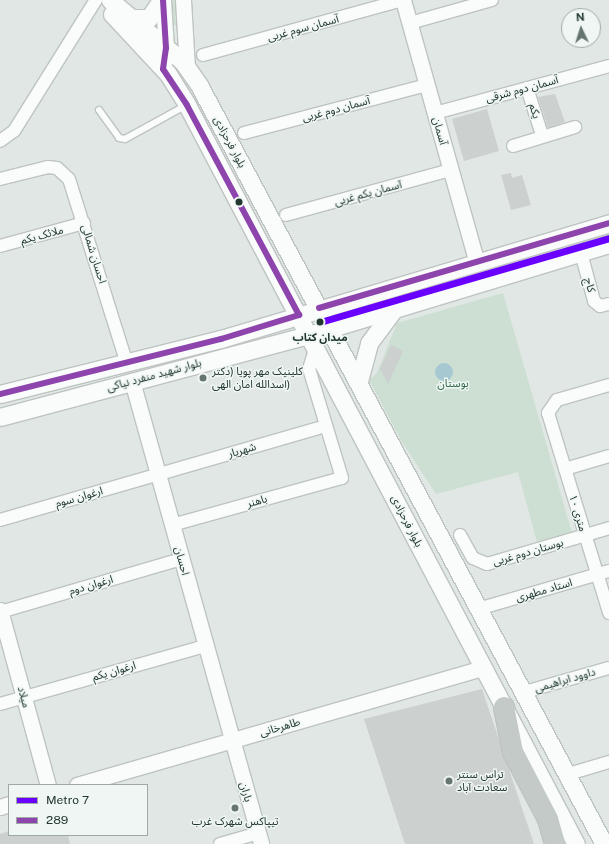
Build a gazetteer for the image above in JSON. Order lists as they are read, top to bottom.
{
  "streets": {
    "main road": ["بلوار فرحزادی", "بلوار شهید منفرد نیاکی"],
    "street": [
      "آسمان سوم غربی",
      "آسمان دوم شرقی",
      "آسمان دوم غربی",
      "یکم",
      "آسمان",
      "آسمان یکم غربی",
      "ملائک یکم",
      "احسان شمالی",
      "کاج",
      "شهریار",
      "ارغوان سوم",
      "باهنر",
      "۱۰ متری",
      "بوستان دوم غربی",
      "احسان",
      "ارغوان دوم",
      "استاد مطهری",
      "ارغوان یکم",
      "داوود ابراهیمی",
      "میلاد",
      "طاهرخانی",
      "باران"
    ]
  },
  "crossings": [
    ["آسمان سوم غربی", "آسمان"],
    ["آسمان دوم شرقی", "یکم"],
    ["آسمان دوم شرقی", "آسمان"],
    ["آسمان دوم غربی", "آسمان"],
    ["آسمان", "آسمان یکم غربی"],
    ["آسمان", "بلوار شهید منفرد نیاکی"],
    ["بلوار فرحزادی", "بلوار شهید منفرد نیاکی"],
    ["بلوار فرحزادی", "استاد مطهری"],
    ["بلوار فرحزادی", "داوود ابراهیمی"],
    ["بلوار فرحزادی", "طاهرخانی"],
    ["ملائک یکم", "احسان شمالی"],
    ["احسان شمالی", "بلوار شهید منفرد نیاکی"],
    ["کاج", "بلوار شهید منفرد نیاکی"],
    ["بلوار شهید منفرد نیاکی", "احسان"],
    ["شهریار", "ارغوان سوم"],
    ["شهریار", "باهنر"],
    ["شهریار", "احسان"],
    ["ارغوان سوم", "احسان"],
    ["باهنر", "احسان"],
    ["۱۰ متری", "بوستان دوم غربی"],
    ["۱۰ متری", "استاد مطهری"],
    ["احسان", "ارغوان دوم"],
    ["احسان", "ارغوان یکم"],
    ["احسان", "طاهرخانی"],
    ["احسان", "باران"],
    ["ارغوان دوم", "میلاد"],
    ["ارغوان یکم", "میلاد"],
    ["طاهرخانی", "باران"]
  ],
  "parks": ["بوستان"],
  "places": [
    "میدان کتاب",
    "کلینیک مهر پویا (دکتر اسدالله امان الهی)",
    "تراس سنتر سعادت آباد",
    "تیپاکس شهرک غرب"
  ],
  "lines": ["transit line 289", "metro line 7"],
  "legend": ["Metro 7", "289"],
  "north": "top"
}
